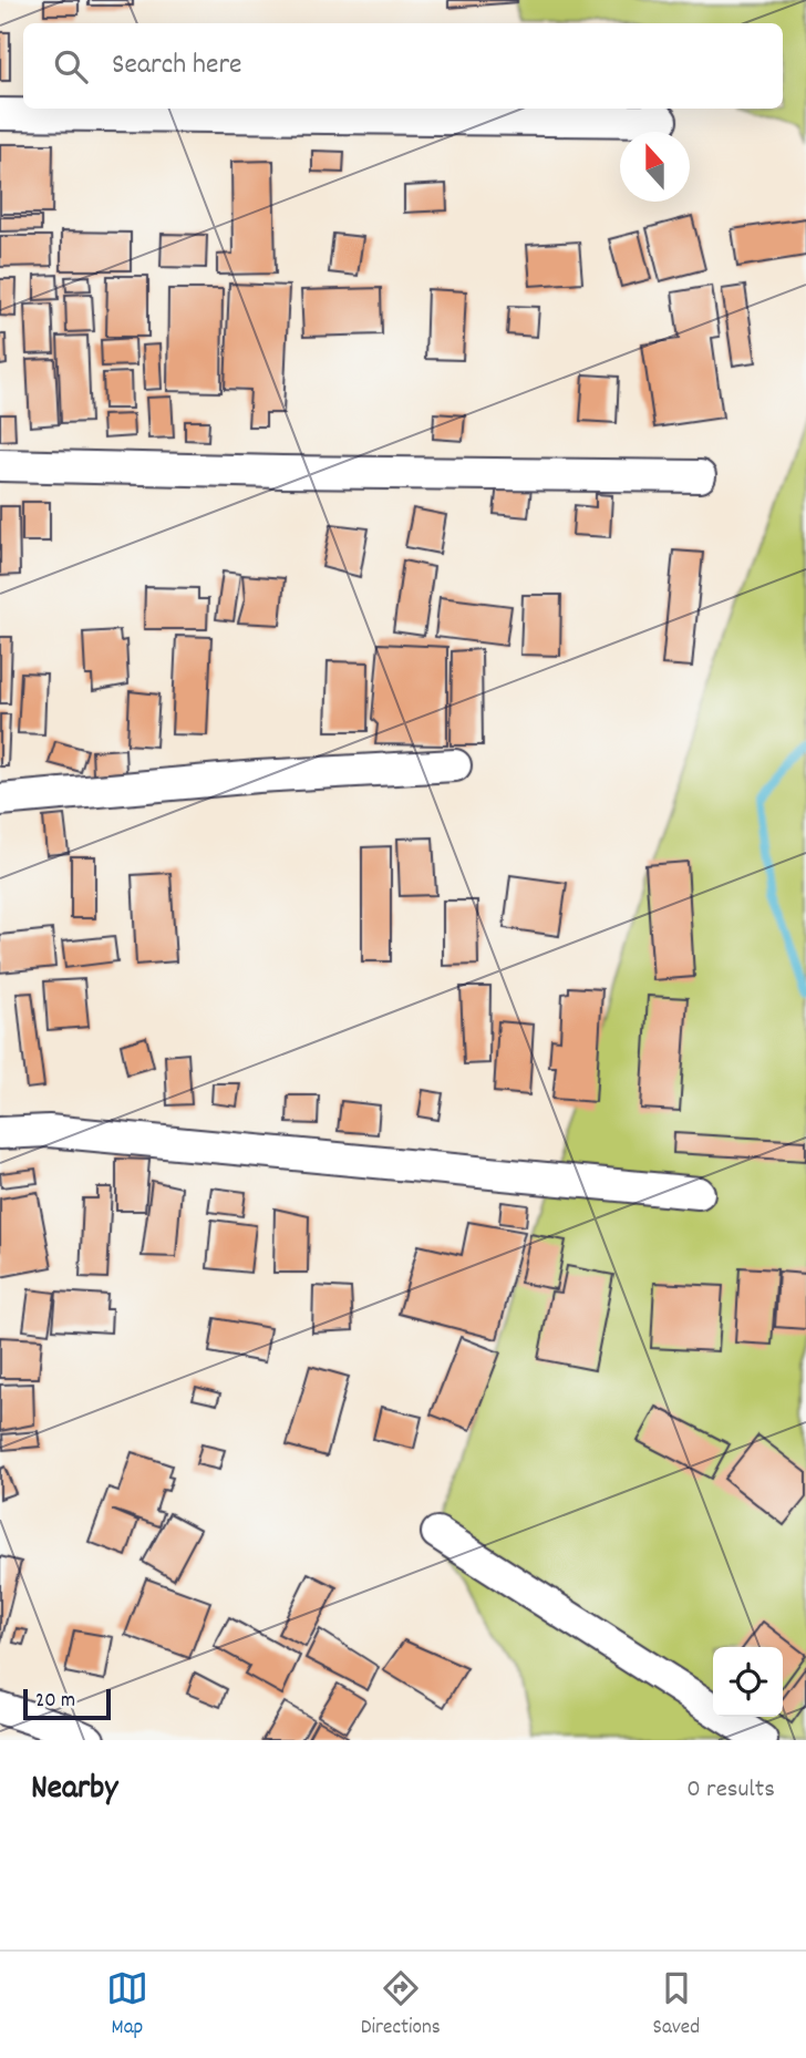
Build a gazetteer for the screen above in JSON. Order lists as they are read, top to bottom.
{
  "scale_bar": "20 m",
  "north": "top",
  "page": {
    "search": "Search here",
    "scale": "20 m",
    "heading": ["Nearby", "0 results"],
    "nav": ["Map", "Directions", "Saved"]
  }
}
